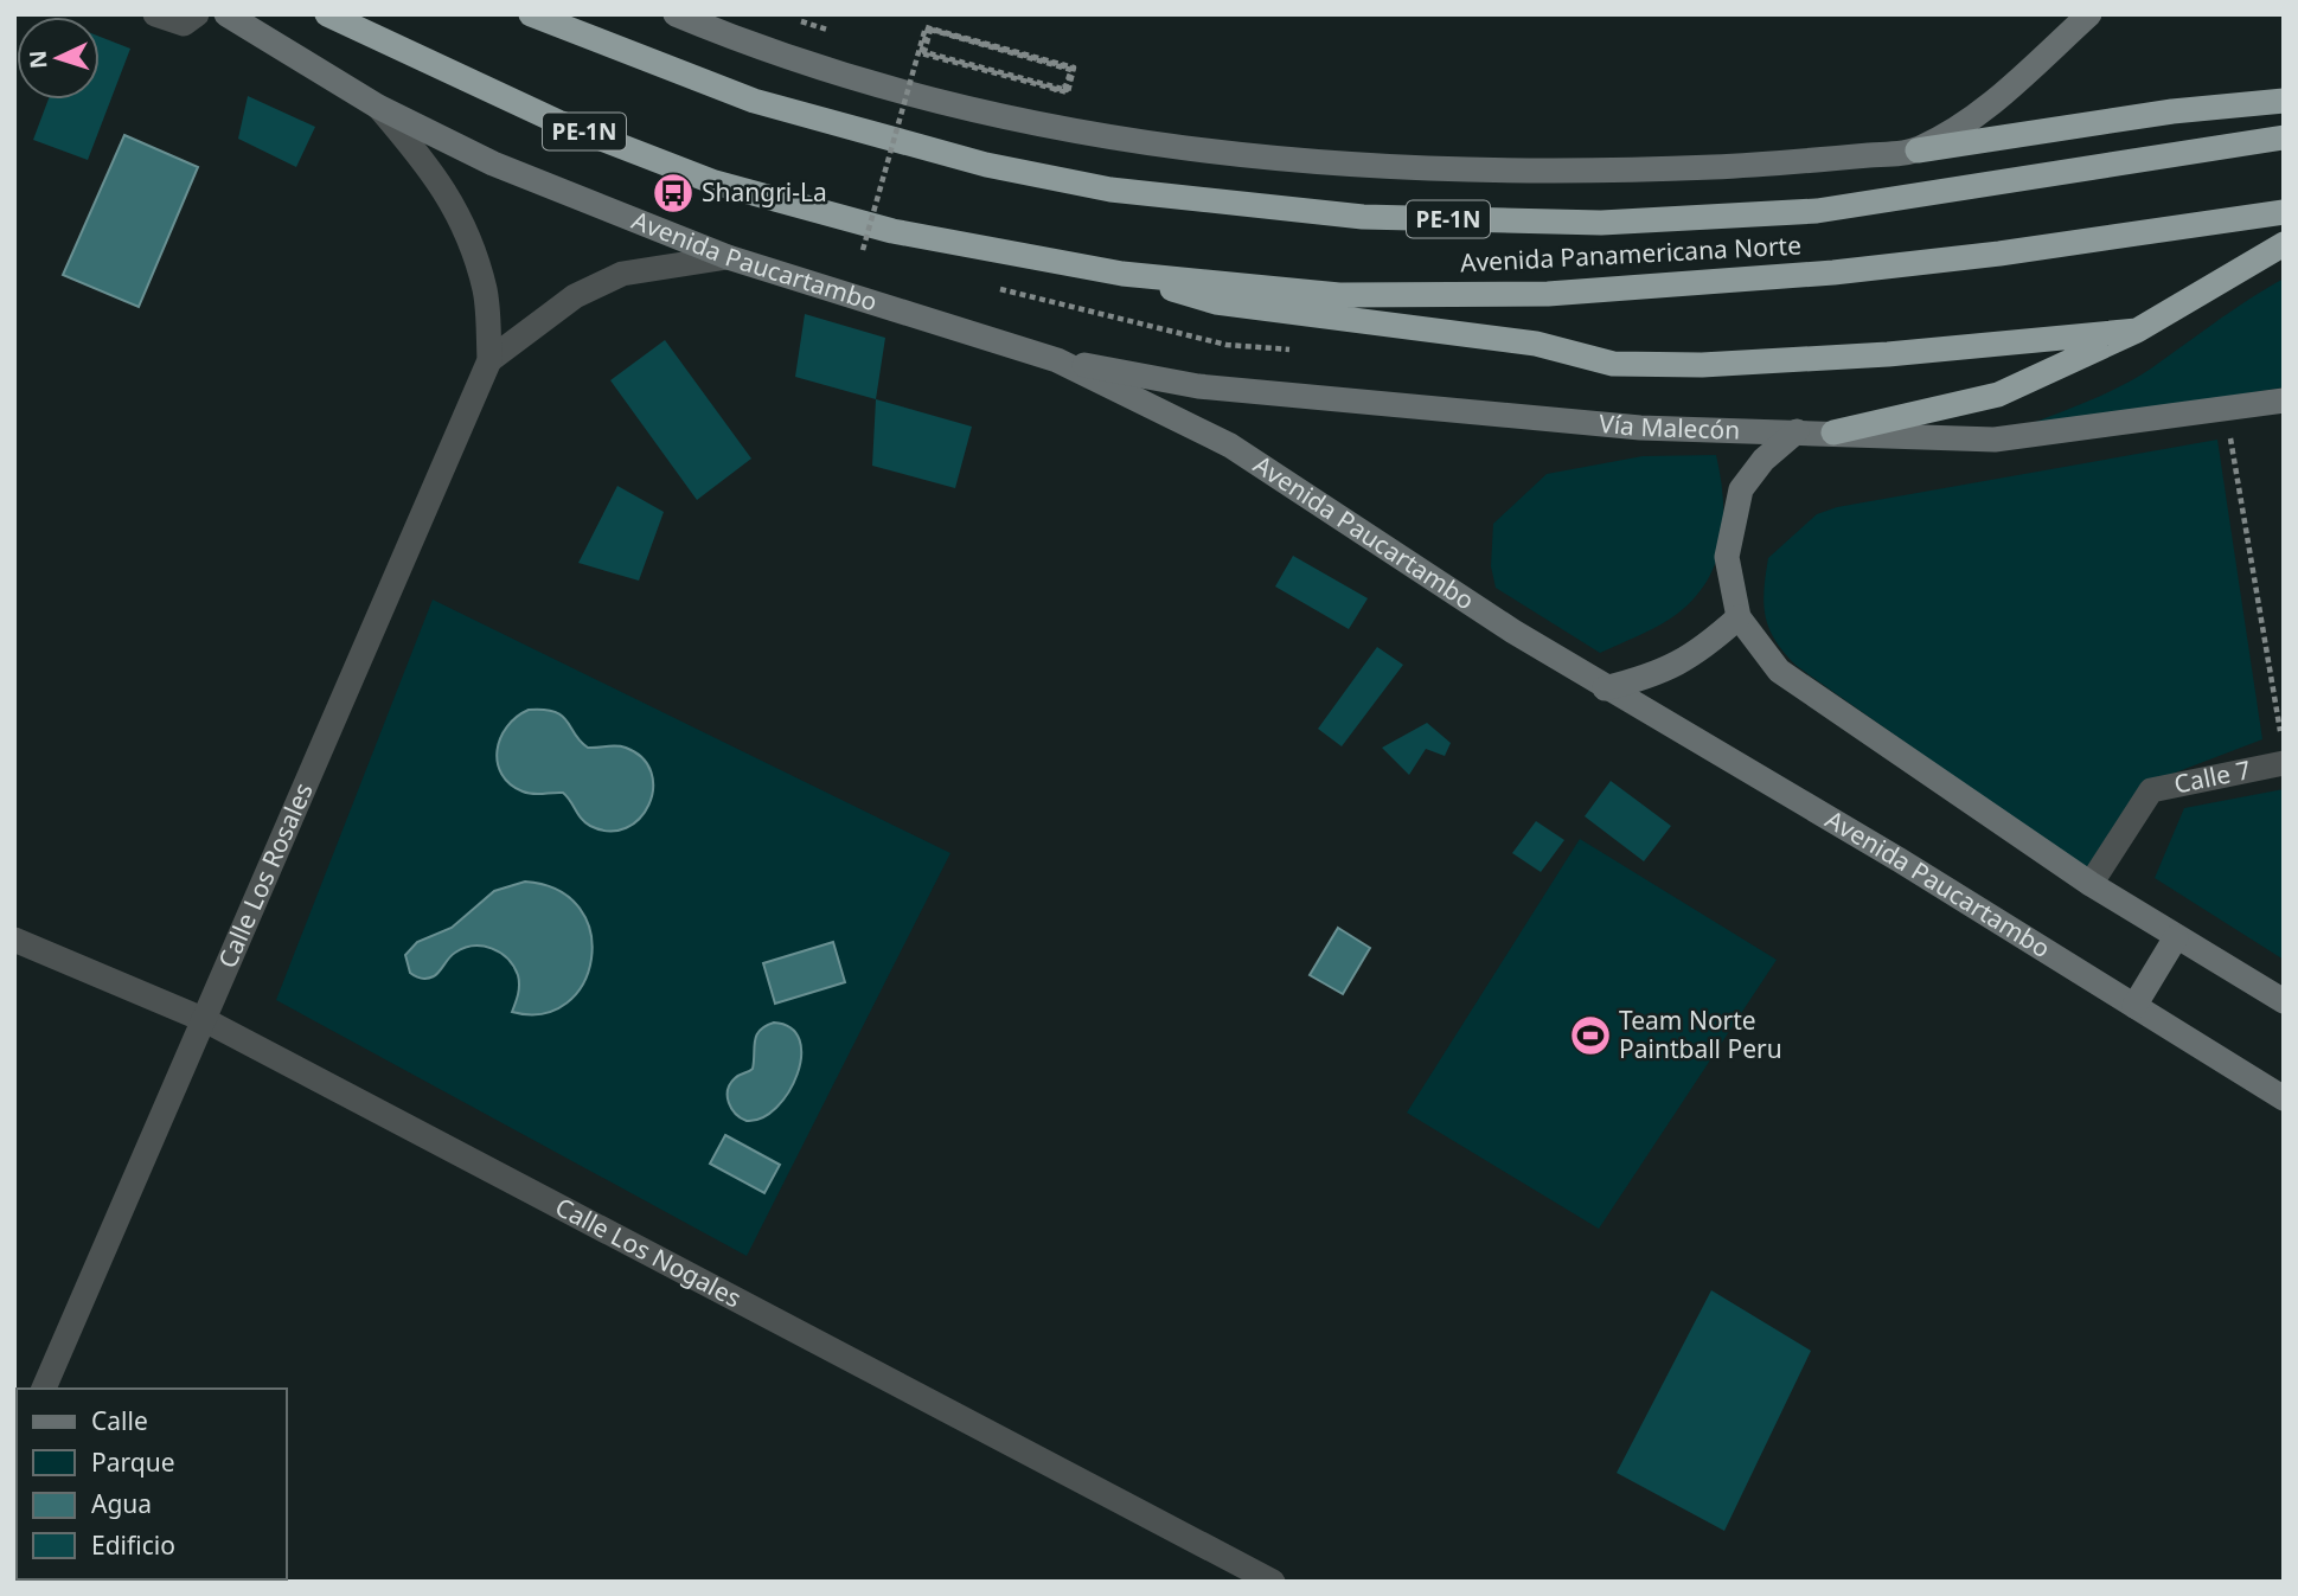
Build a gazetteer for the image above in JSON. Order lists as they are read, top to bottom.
{
  "streets": {
    "highway": ["PE-1N", "Avenida Panamericana Norte"],
    "main road": ["Avenida Paucartambo", "Vía Malecón", "Calle Los Rosales"],
    "street": ["Calle 7", "Calle Los Nogales"]
  },
  "crossings": [
    ["Avenida Paucartambo", "Vía Malecón"],
    ["Avenida Paucartambo", "Calle Los Rosales"],
    ["Calle Los Rosales", "Calle Los Nogales"]
  ],
  "places": {
    "bus stop": ["Shangri-La"],
    "sports": ["Team Norte Paintball Peru"]
  },
  "legend": [
    "Calle",
    "Parque",
    "Agua",
    "Edificio"
  ],
  "north": "left"
}
